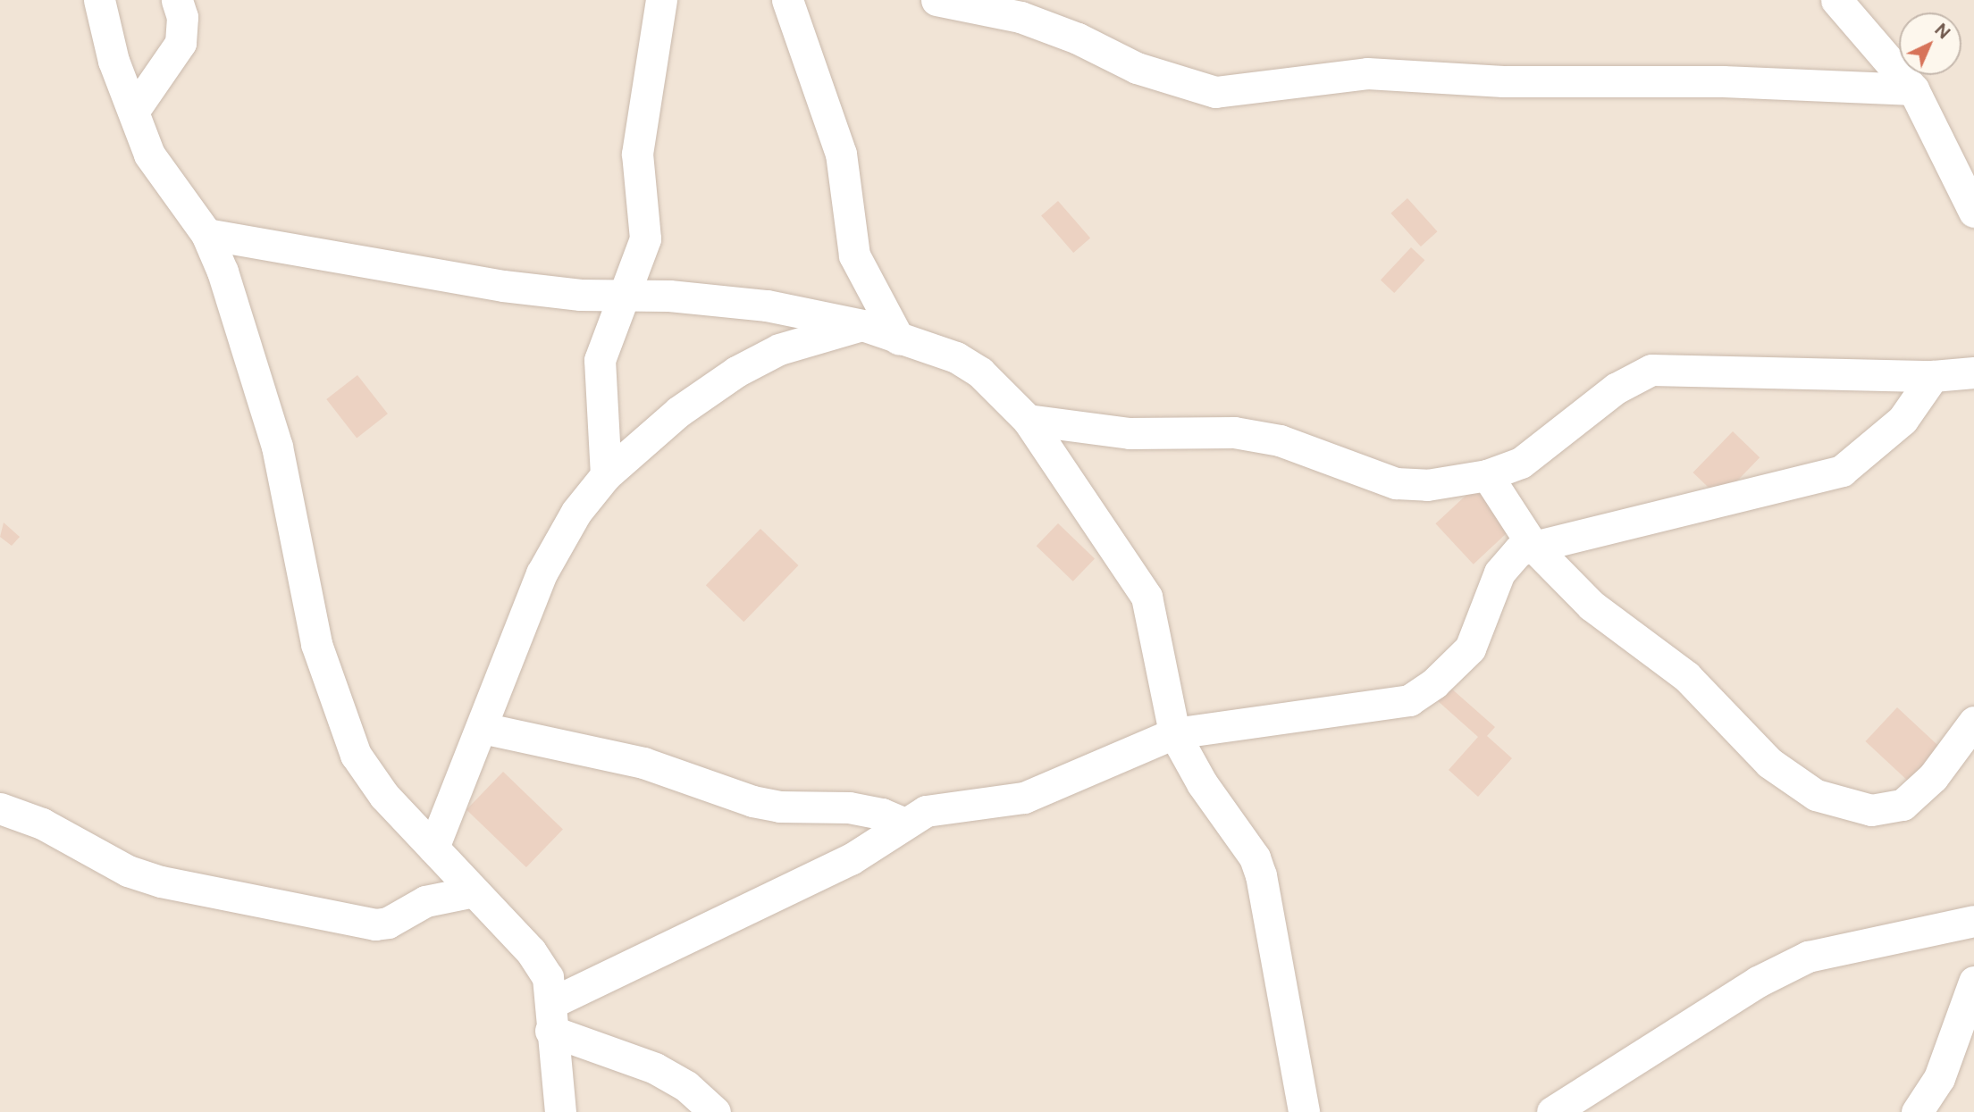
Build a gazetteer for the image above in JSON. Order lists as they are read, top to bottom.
{
  "north": "top right"
}
